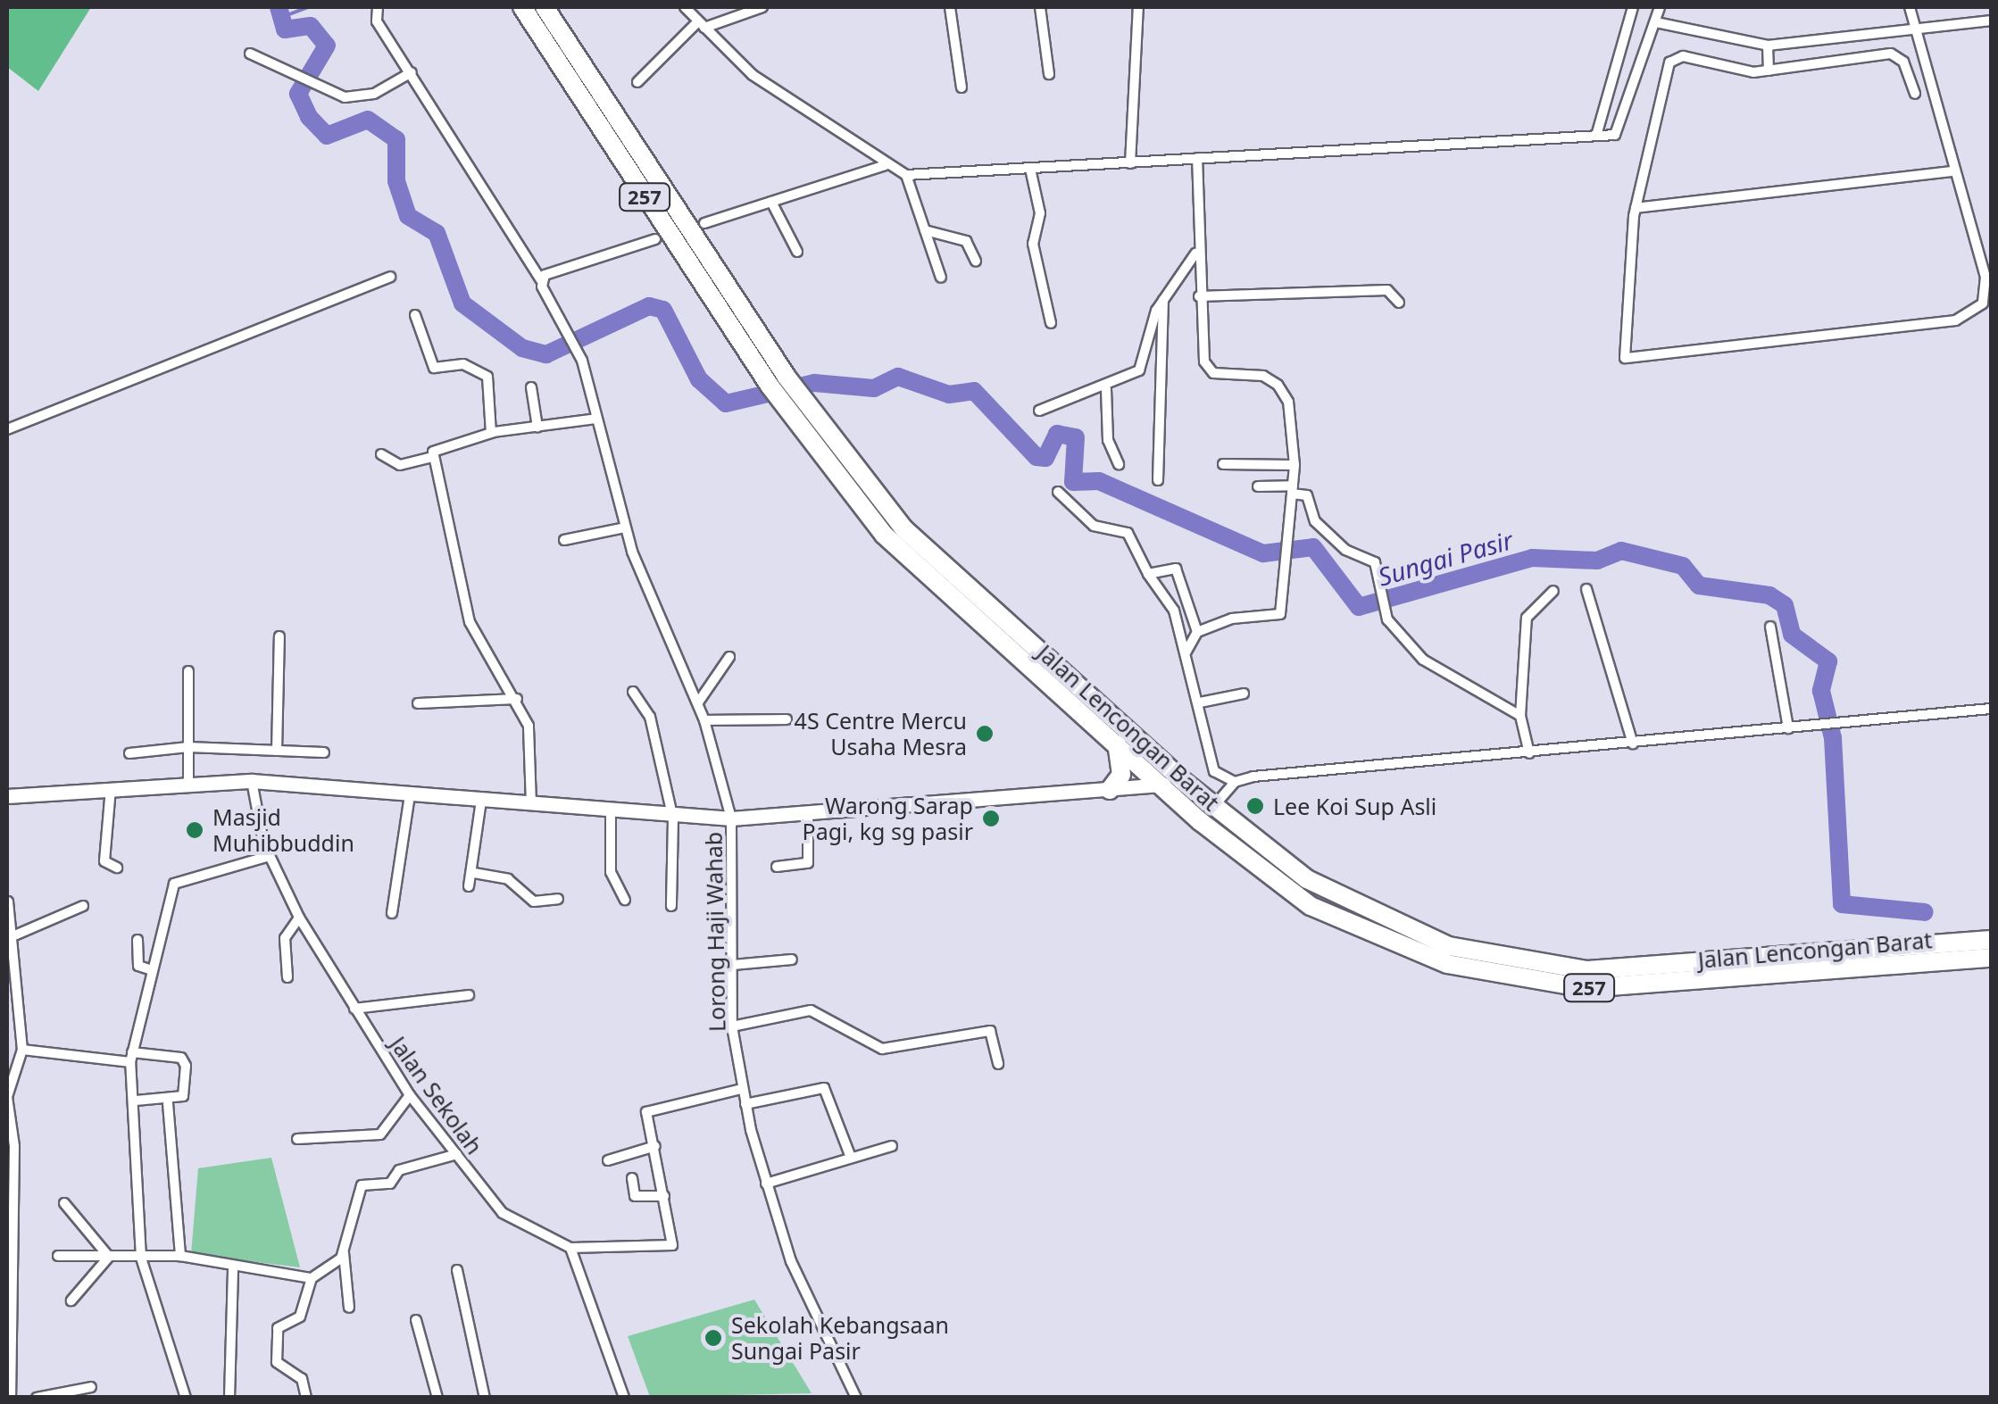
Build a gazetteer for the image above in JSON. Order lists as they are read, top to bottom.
{
  "streets": {
    "highway": ["257", "Jalan Lencongan Barat"],
    "street": ["Lorong Haji Wahab", "Jalan Sekolah"]
  },
  "water": ["Sungai Pasir"],
  "places": [
    "4S Centre Mercu Usaha Mesra",
    "Lee Koi Sup Asli",
    "Warong Sarap Pagi, kg sg pasir",
    "Masjid Muhibbuddin",
    "Sekolah Kebangsaan Sungai Pasir"
  ]
}
